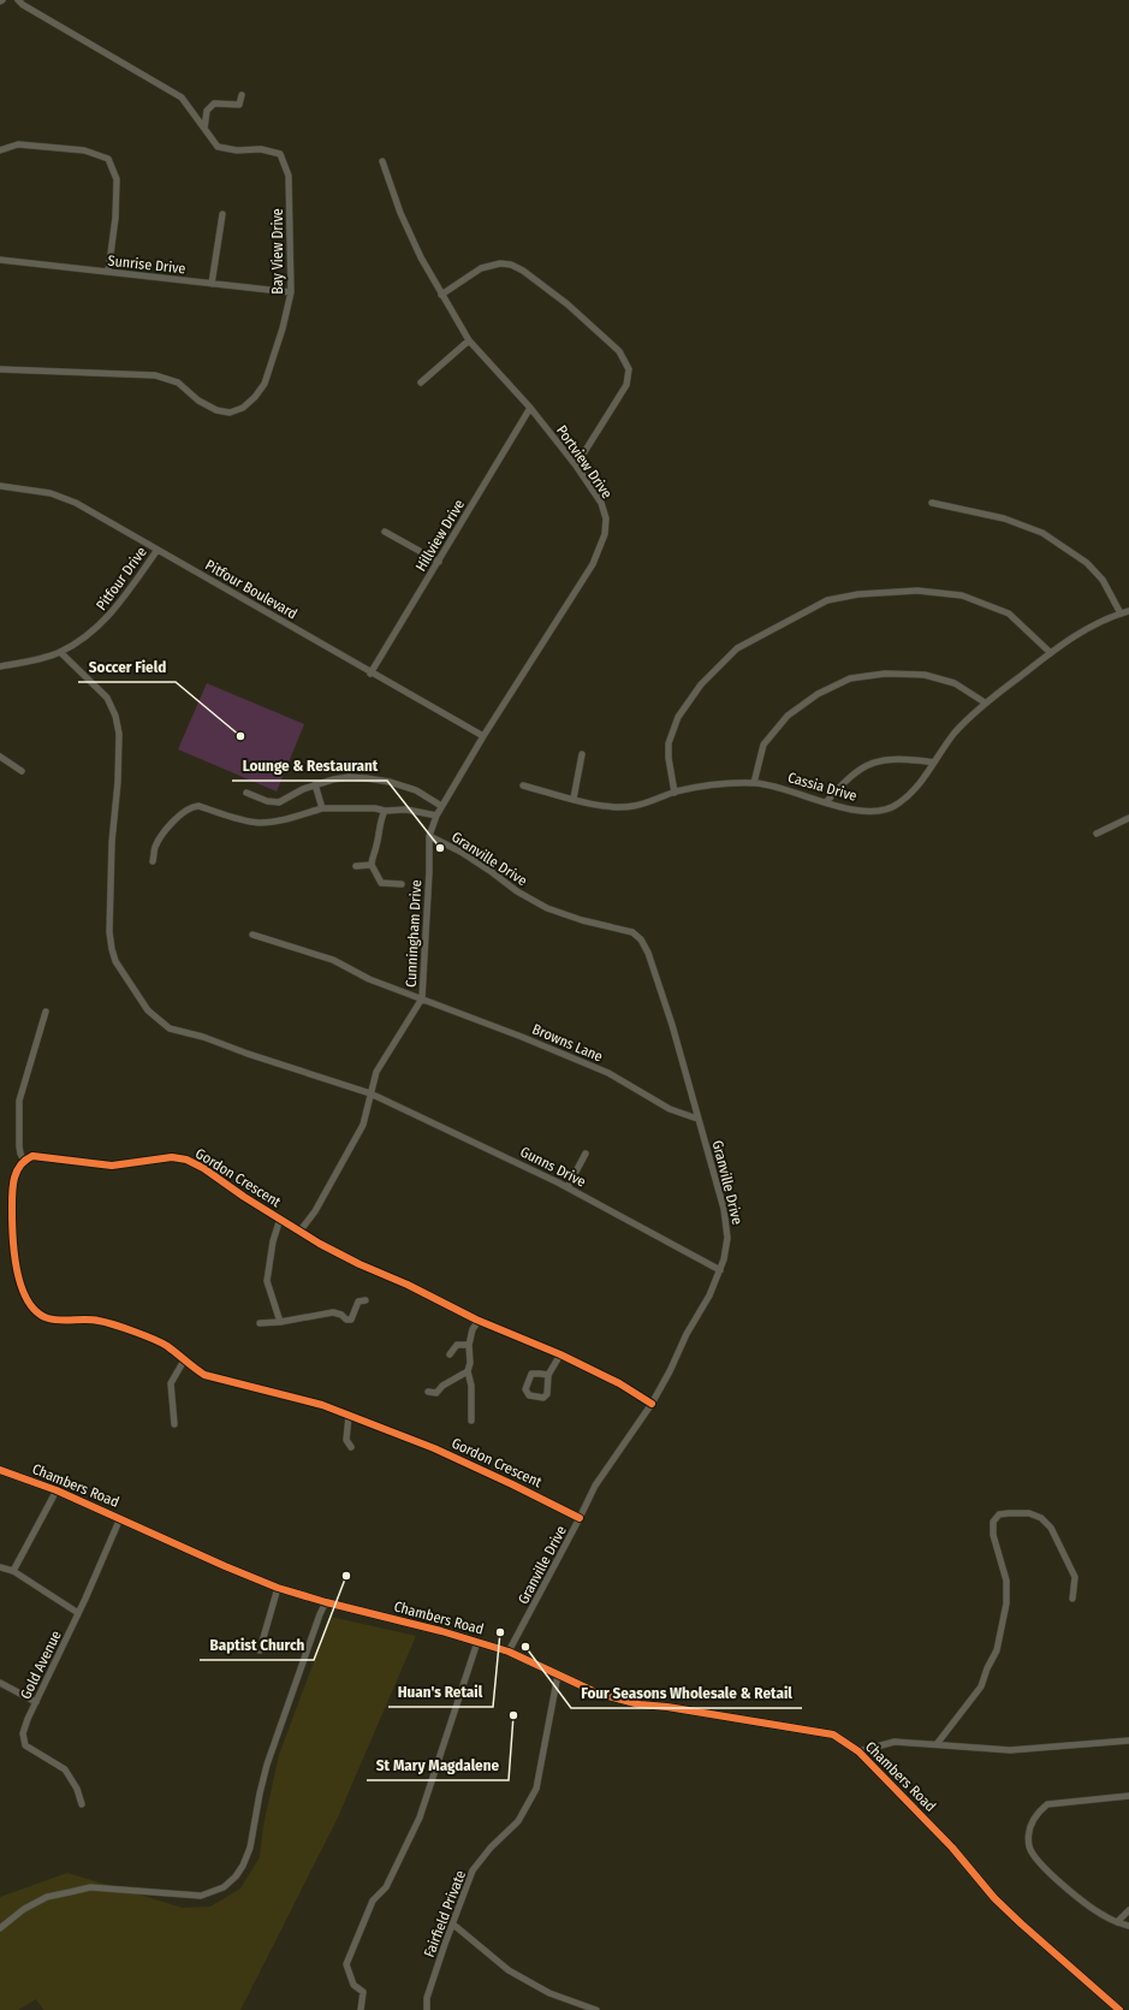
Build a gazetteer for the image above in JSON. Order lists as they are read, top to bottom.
{
  "streets": {
    "street": [
      "Bay View Drive",
      "Sunrise Drive",
      "Portview Drive",
      "Hillview Drive",
      "Pitfour Drive",
      "Pitfour Boulevard",
      "Cassia Drive",
      "Granville Drive",
      "Cunningham Drive",
      "Browns Lane",
      "Gunns Drive",
      "Gordon Crescent",
      "Chambers Road",
      "Gold Avenue",
      "Fairfield Private"
    ]
  },
  "crossings": [
    ["Bay View Drive", "Sunrise Drive"],
    ["Portview Drive", "Hillview Drive"],
    ["Portview Drive", "Pitfour Boulevard"],
    ["Portview Drive", "Granville Drive"],
    ["Portview Drive", "Cunningham Drive"],
    ["Hillview Drive", "Pitfour Boulevard"],
    ["Pitfour Drive", "Pitfour Boulevard"],
    ["Pitfour Drive", "Gunns Drive"],
    ["Granville Drive", "Cunningham Drive"],
    ["Granville Drive", "Browns Lane"],
    ["Granville Drive", "Gunns Drive"],
    ["Granville Drive", "Gordon Crescent"],
    ["Granville Drive", "Chambers Road"],
    ["Cunningham Drive", "Browns Lane"],
    ["Cunningham Drive", "Gunns Drive"],
    ["Cunningham Drive", "Gordon Crescent"],
    ["Chambers Road", "Gold Avenue"],
    ["Chambers Road", "Fairfield Private"]
  ],
  "places": [
    "Soccer Field",
    "Lounge & Restaurant",
    "Baptist Church",
    "Huan's Retail",
    "Four Seasons Wholesale & Retail",
    "St Mary Magdalene"
  ]
}
